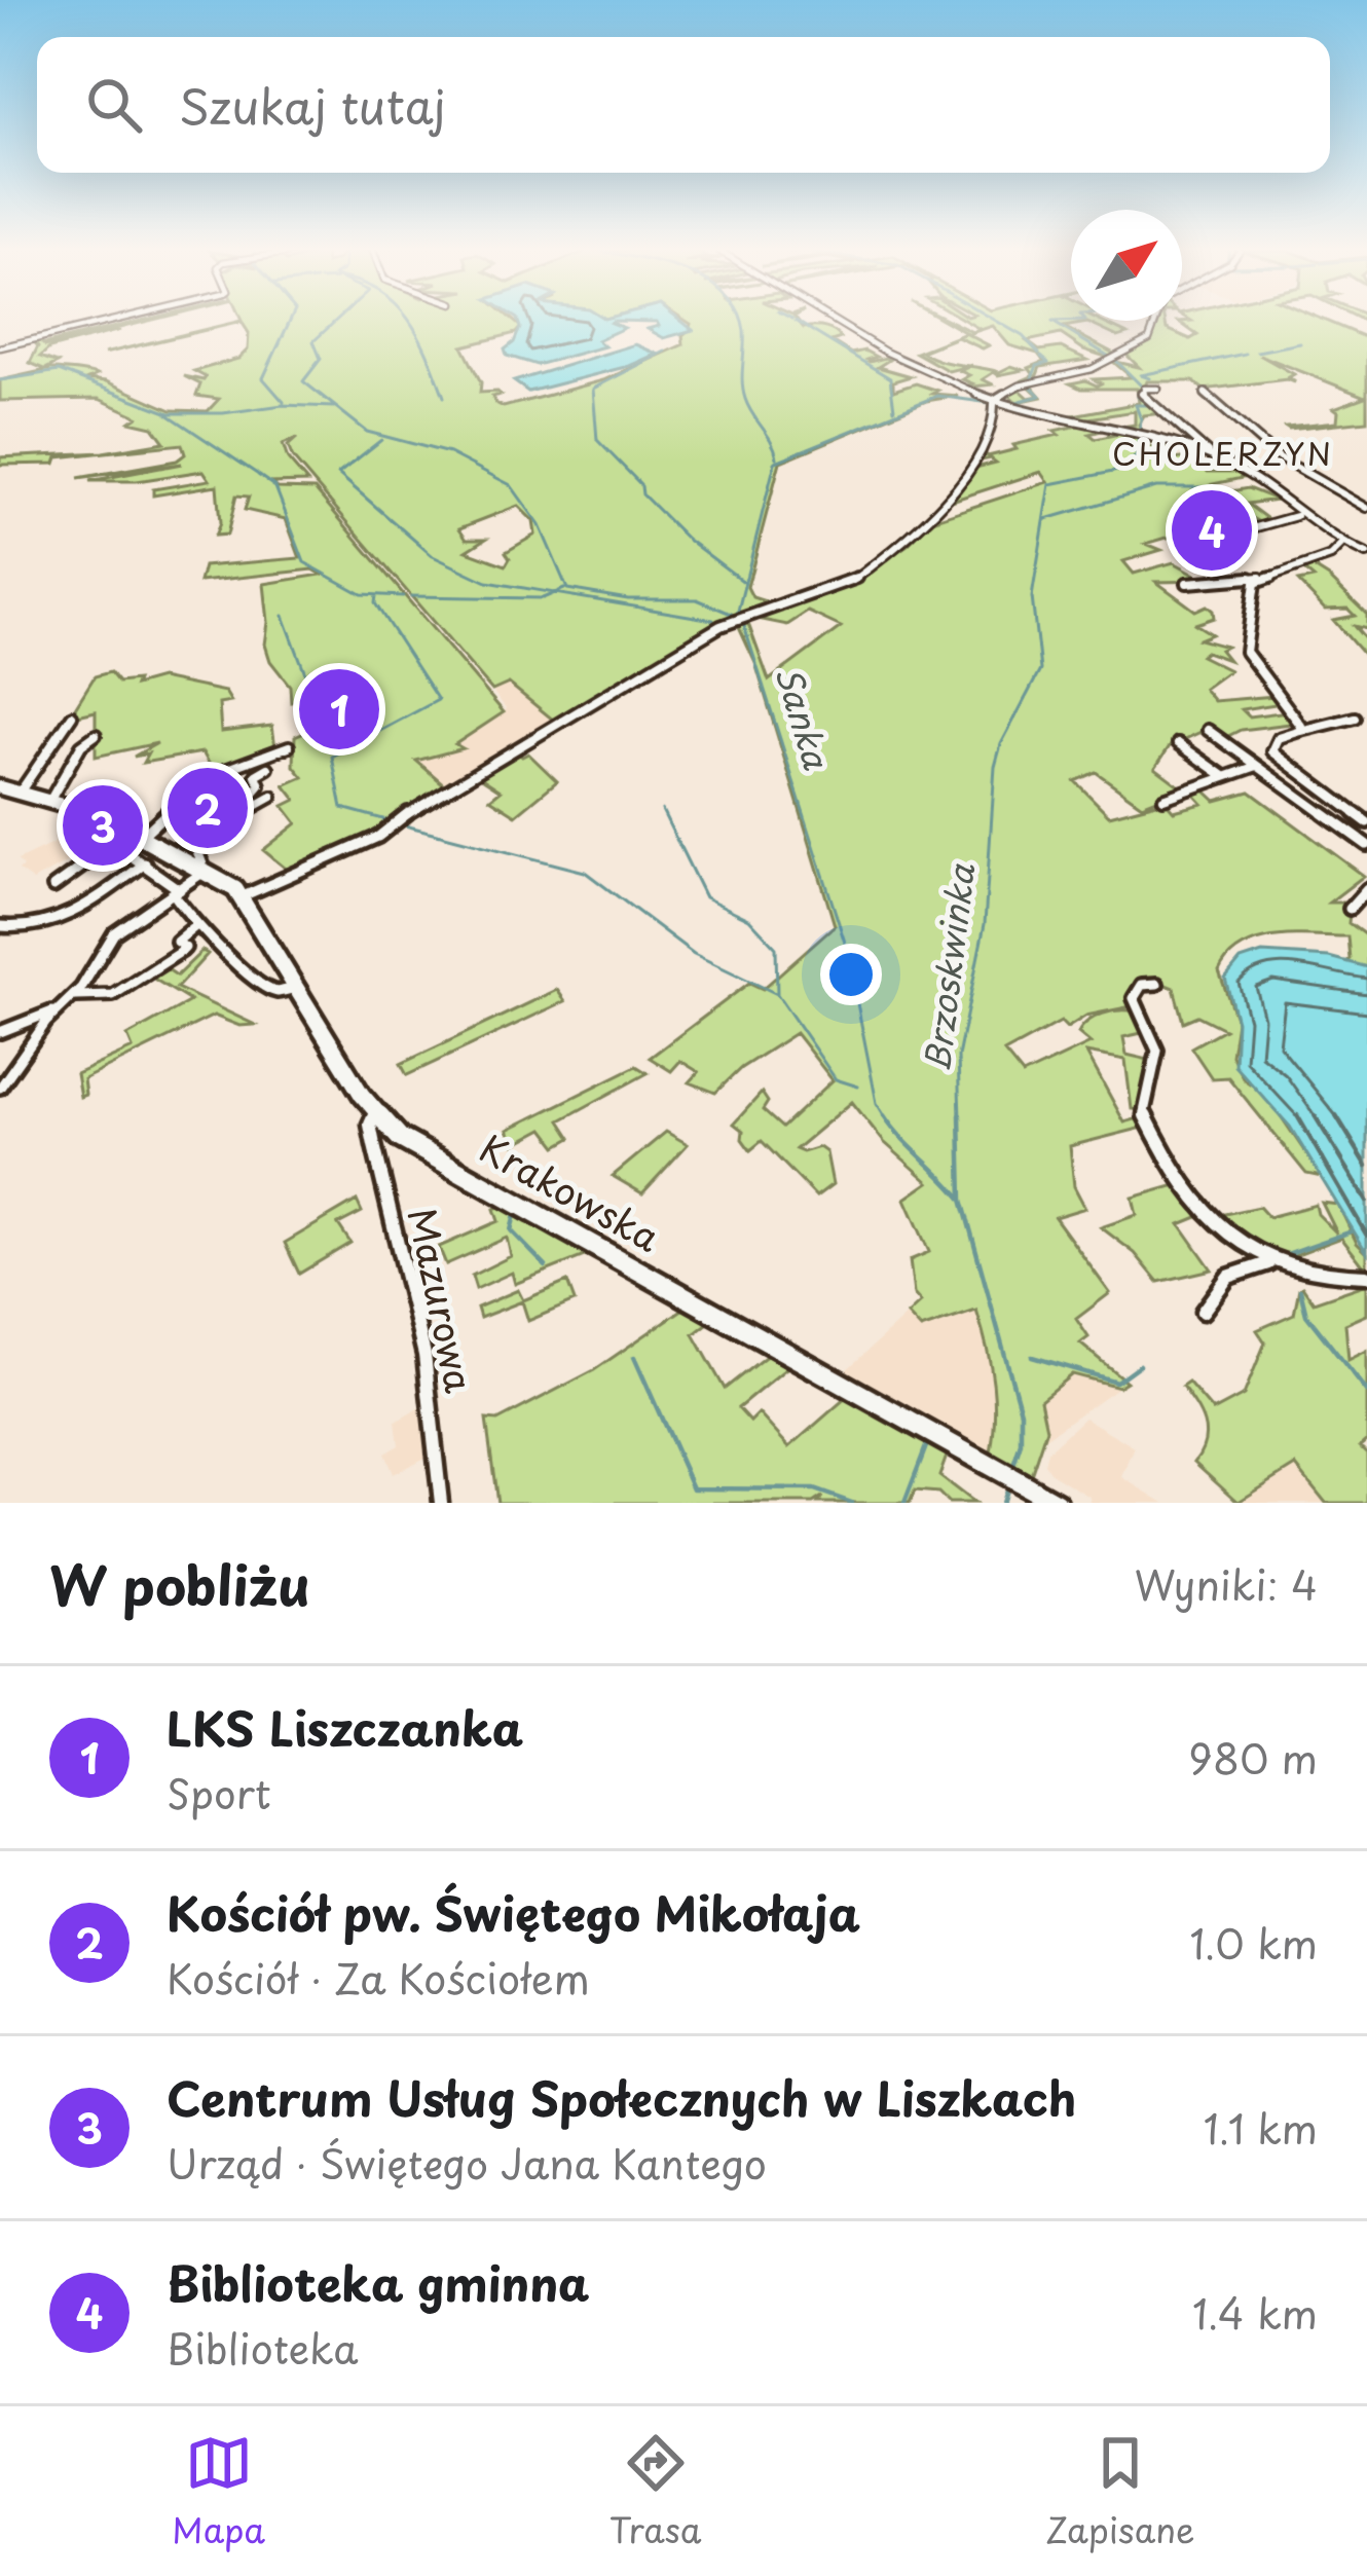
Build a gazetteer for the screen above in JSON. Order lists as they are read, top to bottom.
{
  "streets": {
    "main road": ["Krakowska"],
    "street": ["Mazurowa"]
  },
  "crossings": [
    ["Krakowska", "Mazurowa"]
  ],
  "districts": ["CHOLERZYN"],
  "water": ["Sanka", "Brzoskwinka"],
  "north": "top right",
  "page": {
    "search": "Szukaj tutaj",
    "pins": [
      "4",
      "1",
      "2",
      "3"
    ],
    "heading": ["W pobliżu", "Wyniki: 4"],
    "list": [
      {
        "mark": "1",
        "name": "LKS Liszczanka",
        "note": "Sport",
        "value": "980 m"
      },
      {
        "mark": "2",
        "name": "Kościół pw. Świętego Mikołaja",
        "note": "Kościół · Za Kościołem",
        "value": "1.0 km"
      },
      {
        "mark": "3",
        "name": "Centrum Usług Społecznych w Liszkach",
        "note": "Urząd · Świętego Jana Kantego",
        "value": "1.1 km"
      },
      {
        "mark": "4",
        "name": "Biblioteka gminna",
        "note": "Biblioteka",
        "value": "1.4 km"
      }
    ],
    "nav": ["Mapa", "Trasa", "Zapisane"]
  }
}
